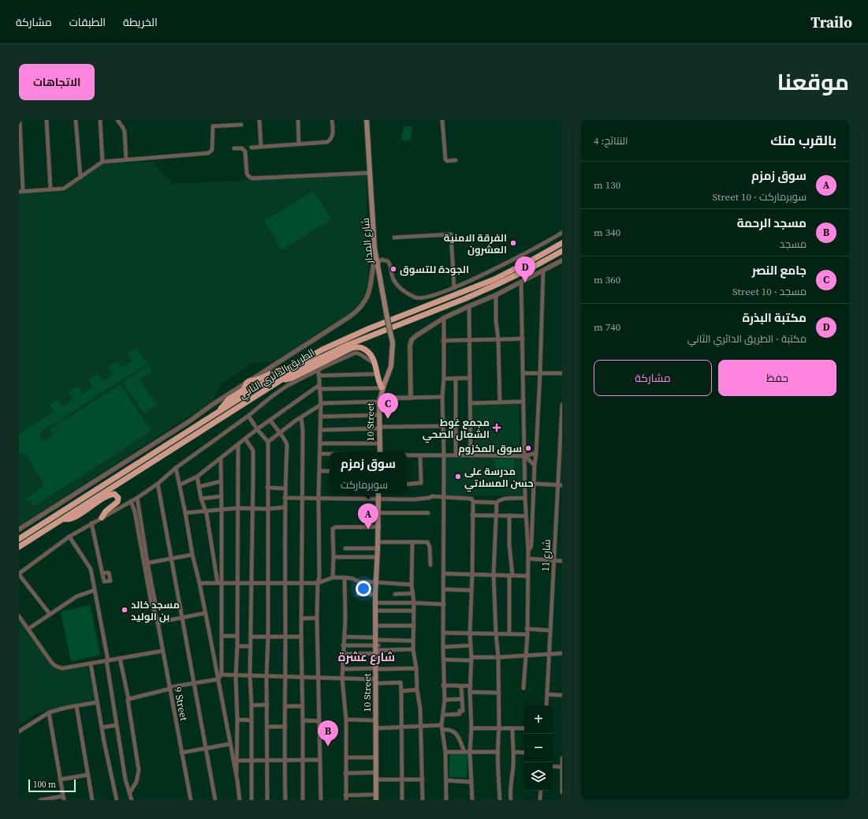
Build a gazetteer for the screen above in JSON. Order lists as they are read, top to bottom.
{
  "streets": {
    "highway": ["الطريق الدائري الثاني"],
    "main road": ["شارع المدار", "10 Street"],
    "street": ["شارع 11", "9 Street"]
  },
  "crossings": [
    ["شارع المدار", "10 Street"]
  ],
  "districts": ["شارع عشرة"],
  "places": {
    "other": [
      "الفرقة الامنية العشرون",
      "الجودة للتسوق",
      "سوق المخزوم",
      "مدرسة على حسن المسلاتي",
      "مسجد خالد بن الوليد"
    ],
    "health": ["مجمع غوط الشعال الصحي"]
  },
  "scale_bar": "100 m",
  "page": {
    "header": "Trailo",
    "nav": ["الخريطة", "الطبقات", "مشاركة"],
    "title": "موقعنا",
    "buttons": [
      "الاتجاهات",
      ["حفظ", "مشاركة"]
    ],
    "heading": ["بالقرب منك", "النتائج: 4"],
    "list": [
      {
        "mark": "A",
        "name": "سوق زمزم",
        "note": "سوبرماركت · 10 Street",
        "value": "130 m"
      },
      {
        "mark": "B",
        "name": "مسجد الرحمة",
        "note": "مسجد",
        "value": "340 m"
      },
      {
        "mark": "C",
        "name": "جامع النصر",
        "note": "مسجد · 10 Street",
        "value": "360 m"
      },
      {
        "mark": "D",
        "name": "مكتبة البذرة",
        "note": "مكتبة · الطريق الدائري الثاني",
        "value": "740 m"
      }
    ],
    "pins": [
      "D",
      "C",
      "A",
      "B"
    ],
    "popup": ["سوق زمزم", "سوبرماركت"],
    "map_buttons": ["+", "−"],
    "scale": "100 m"
  }
}
